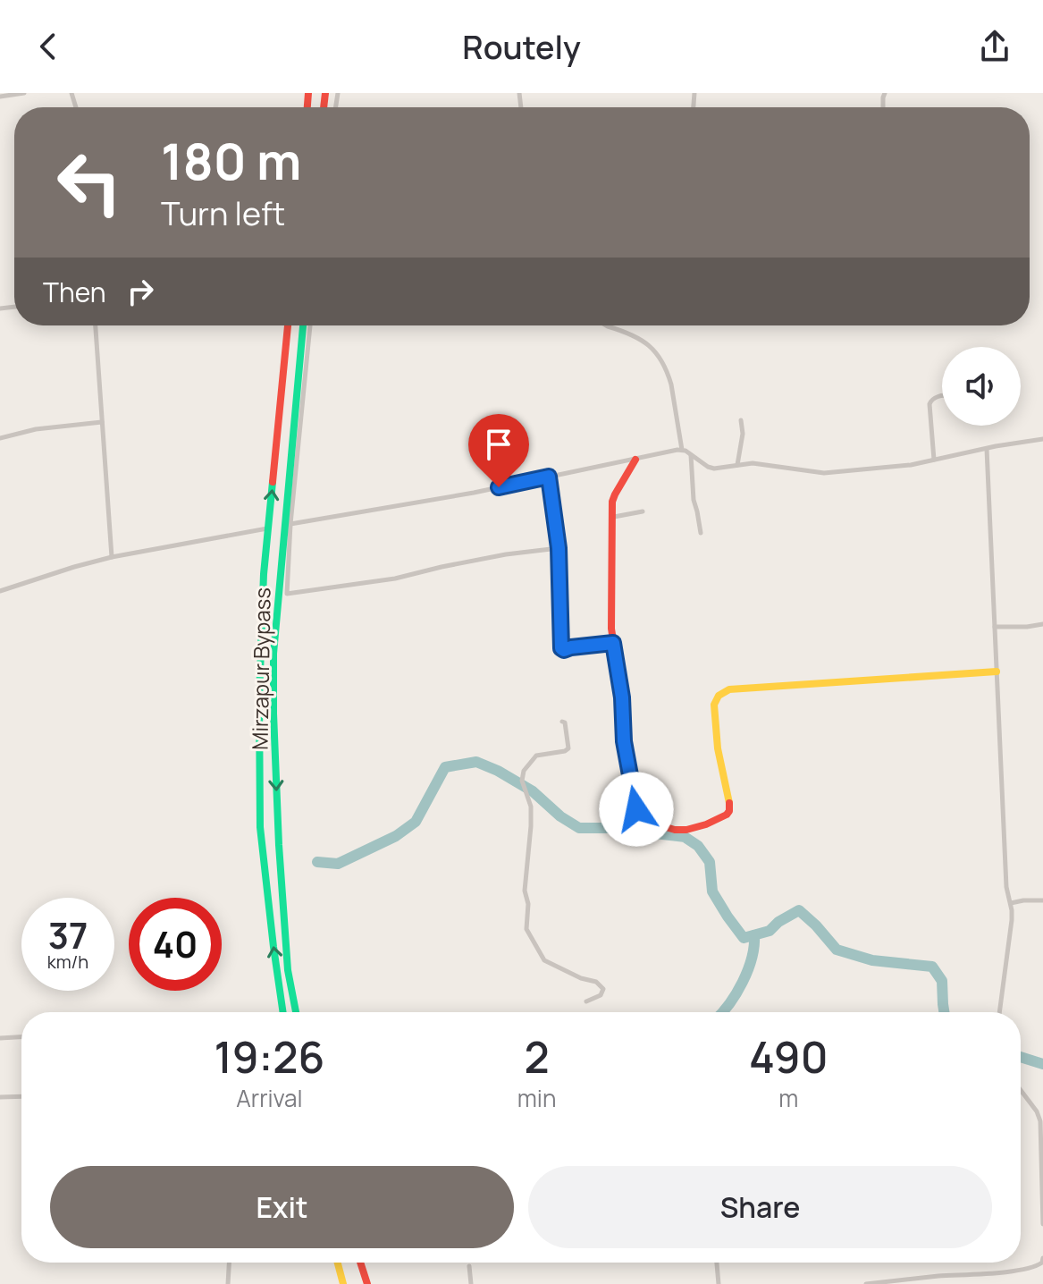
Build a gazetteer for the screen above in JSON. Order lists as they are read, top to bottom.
{
  "streets": {
    "main road": ["Mirzapur Bypass"]
  },
  "page": {
    "header": "Routely",
    "turn": ["180 m", "Turn left"],
    "then": "Then",
    "speed": "37 km/h",
    "limit": "40",
    "eta": [
      "19:26",
      "Arrival",
      "2",
      "min",
      "490",
      "m"
    ],
    "buttons": ["Exit", "Share"]
  }
}
